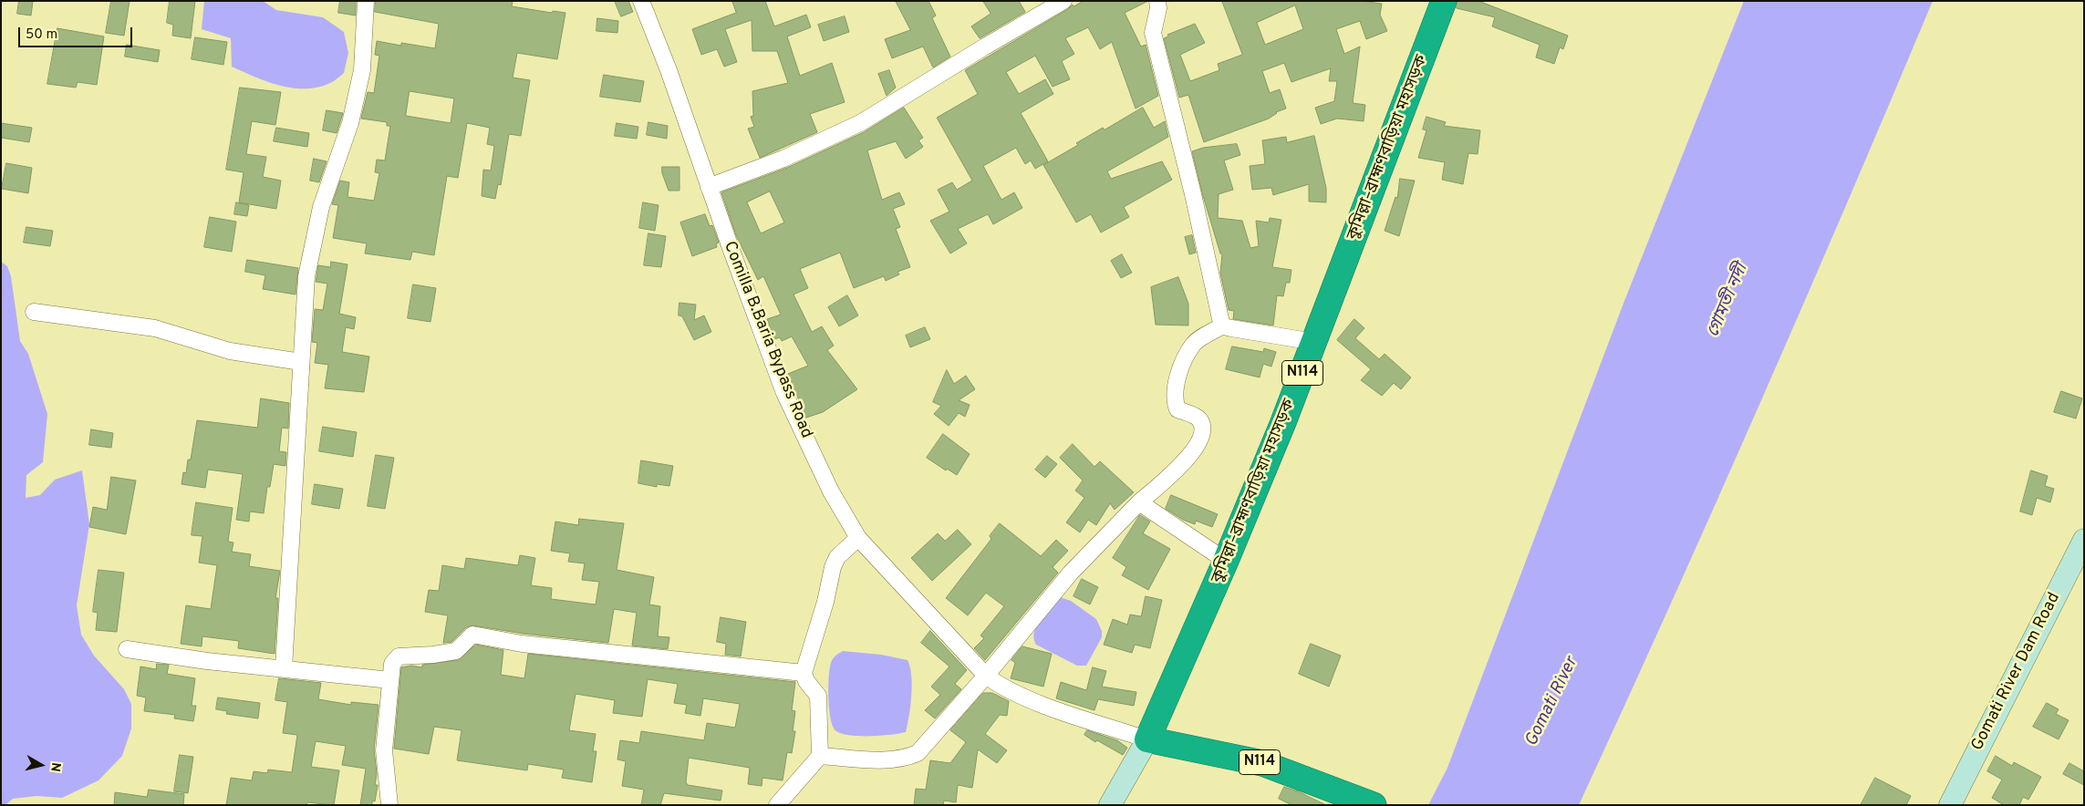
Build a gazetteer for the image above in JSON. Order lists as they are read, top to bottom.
{
  "streets": {
    "highway": ["কুমিল্লা–ব্রাহ্মণবাড়িয়া মহাসড়ক", "N114"],
    "main road": ["Gomati River Dam Road"],
    "street": ["Comilla B.Baria Bypass Road"]
  },
  "crossings": [
    ["কুমিল্লা–ব্রাহ্মণবাড়িয়া মহাসড়ক", "Comilla B.Baria Bypass Road"],
    ["কুমিল্লা–ব্রাহ্মণবাড়িয়া মহাসড়ক", "N114"],
    ["Comilla B.Baria Bypass Road", "N114"]
  ],
  "water": ["গোমতী নদী", "Gomati River"],
  "scale_bar": "50 m",
  "north": "right"
}
